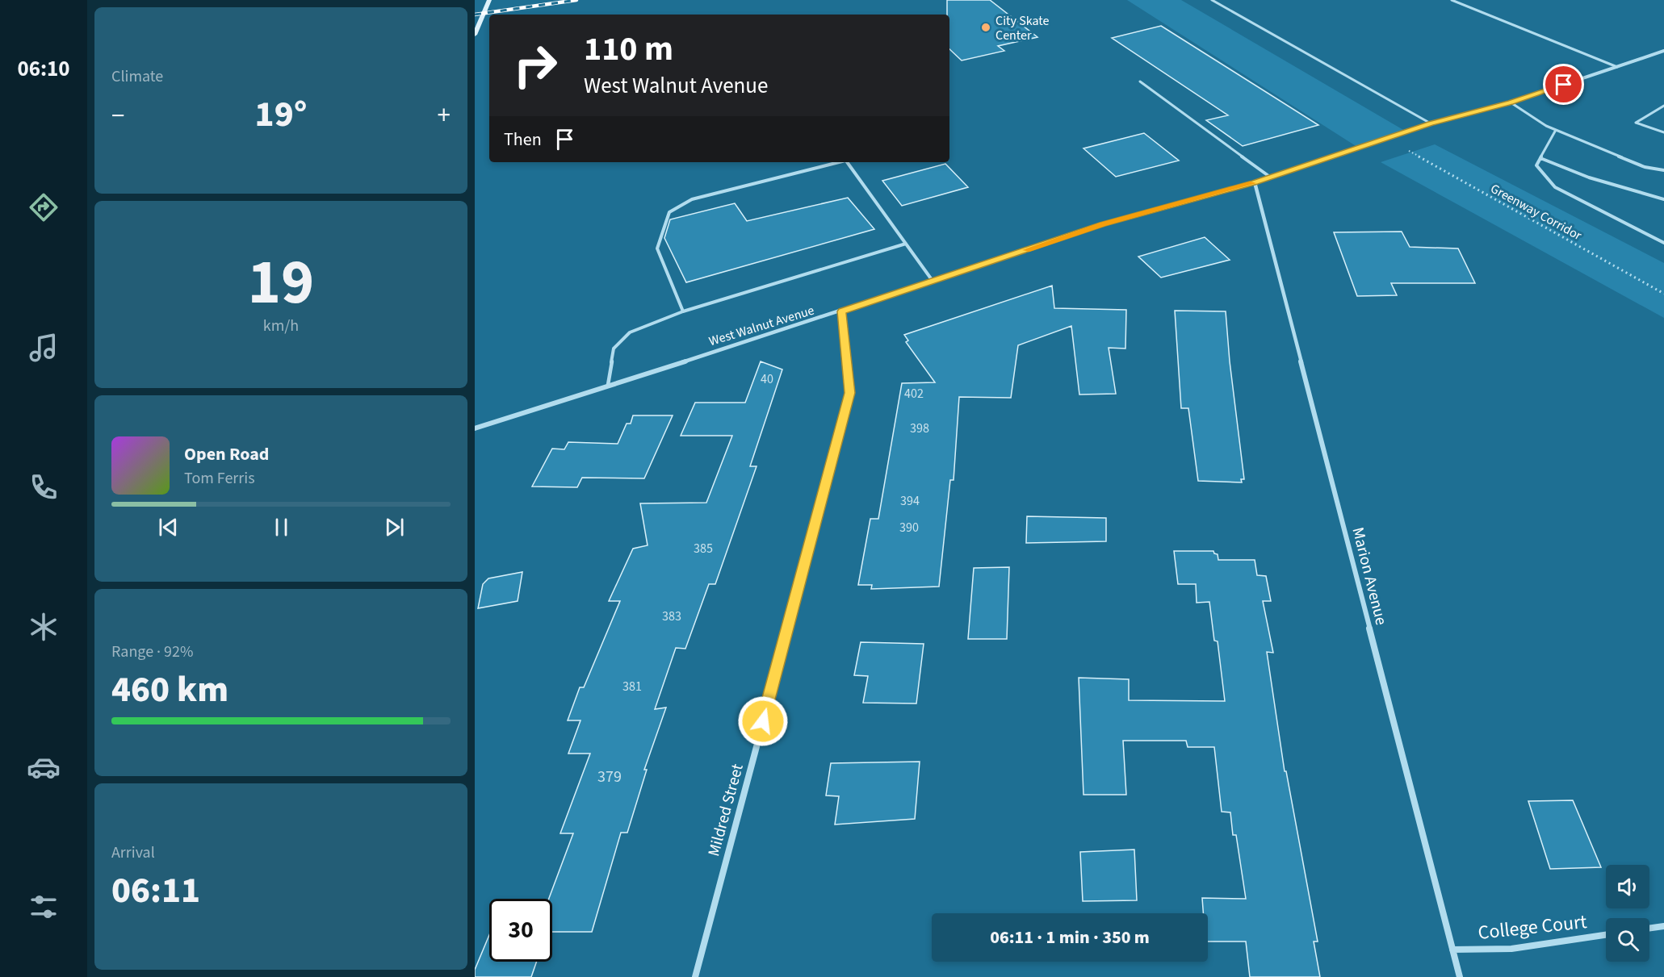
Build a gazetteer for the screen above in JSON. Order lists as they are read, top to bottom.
{
  "streets": {
    "street": [
      "West Walnut Avenue",
      "Marion Avenue",
      "Mildred Street",
      "College Court"
    ],
    "path": ["Greenway Corridor"]
  },
  "crossings": [
    ["West Walnut Avenue", "Marion Avenue"],
    ["West Walnut Avenue", "Mildred Street"],
    ["Marion Avenue", "College Court"]
  ],
  "places": ["City Skate Center"],
  "house_numbers": [
    "40",
    "402",
    "398",
    "394",
    "390",
    "385",
    "383",
    "381",
    "379"
  ],
  "page": {
    "tabs": "06:10",
    "tile": [
      "Climate",
      ["19", "km/h"],
      ["Range · 92%", "460 km"],
      ["Arrival", "06:11"]
    ],
    "turn": ["110 m", "West Walnut Avenue"],
    "heat": ["−", "19°", "+"],
    "then": "Then",
    "song": ["Open Road", "Tom Ferris"],
    "limit": "30",
    "trip": "06:11 · 1 min · 350 m"
  }
}
